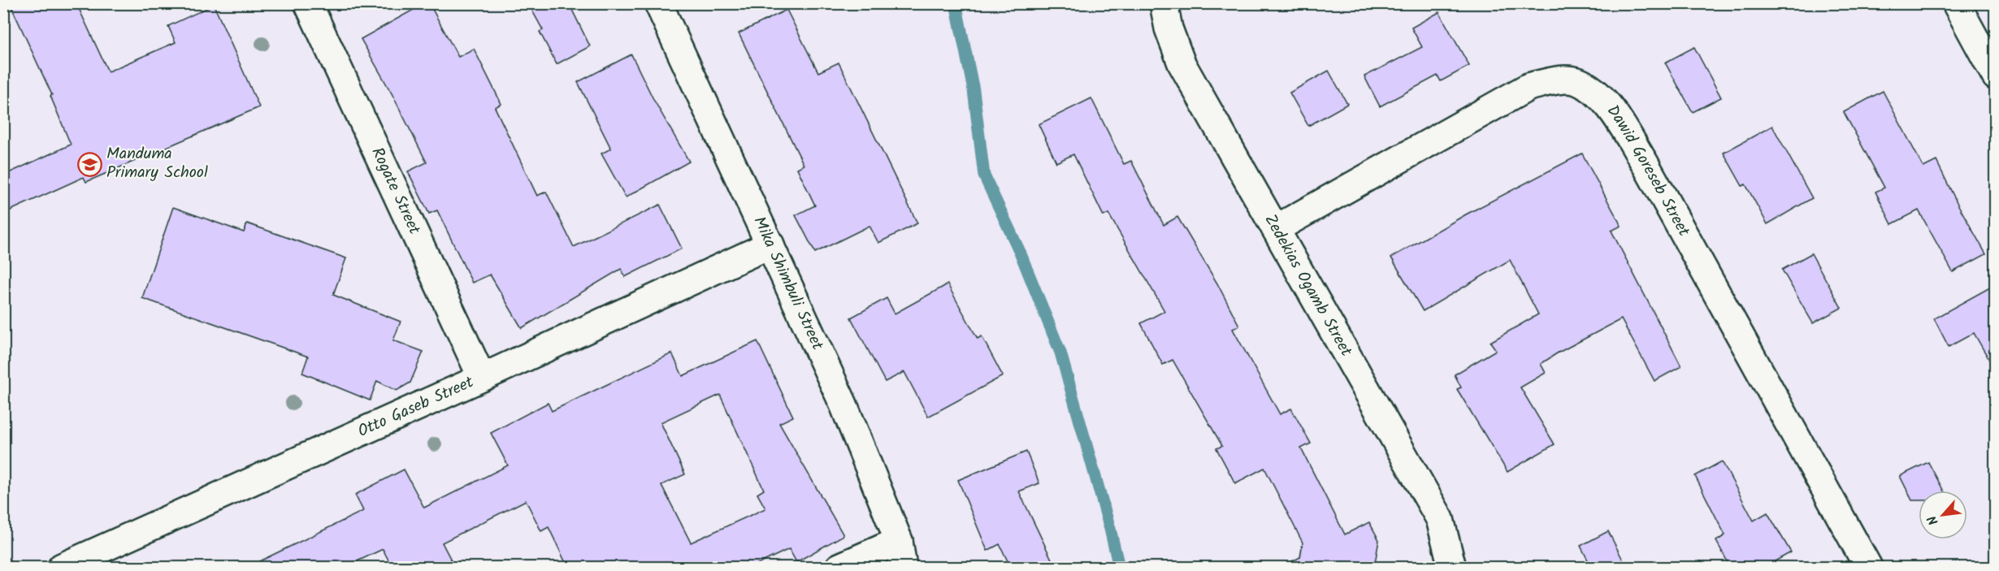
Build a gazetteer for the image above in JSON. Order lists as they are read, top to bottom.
{
  "streets": {
    "street": [
      "Dawid Goreseb Street",
      "Rogate Street",
      "Mika Shimbuli Street",
      "Zedekias Ogamb Street",
      "Otto Gaseb Street"
    ]
  },
  "crossings": [
    ["Dawid Goreseb Street", "Zedekias Ogamb Street"],
    ["Rogate Street", "Otto Gaseb Street"],
    ["Mika Shimbuli Street", "Otto Gaseb Street"]
  ],
  "places": {
    "school or university": ["Manduma Primary School"]
  },
  "north": "bottom left"
}
